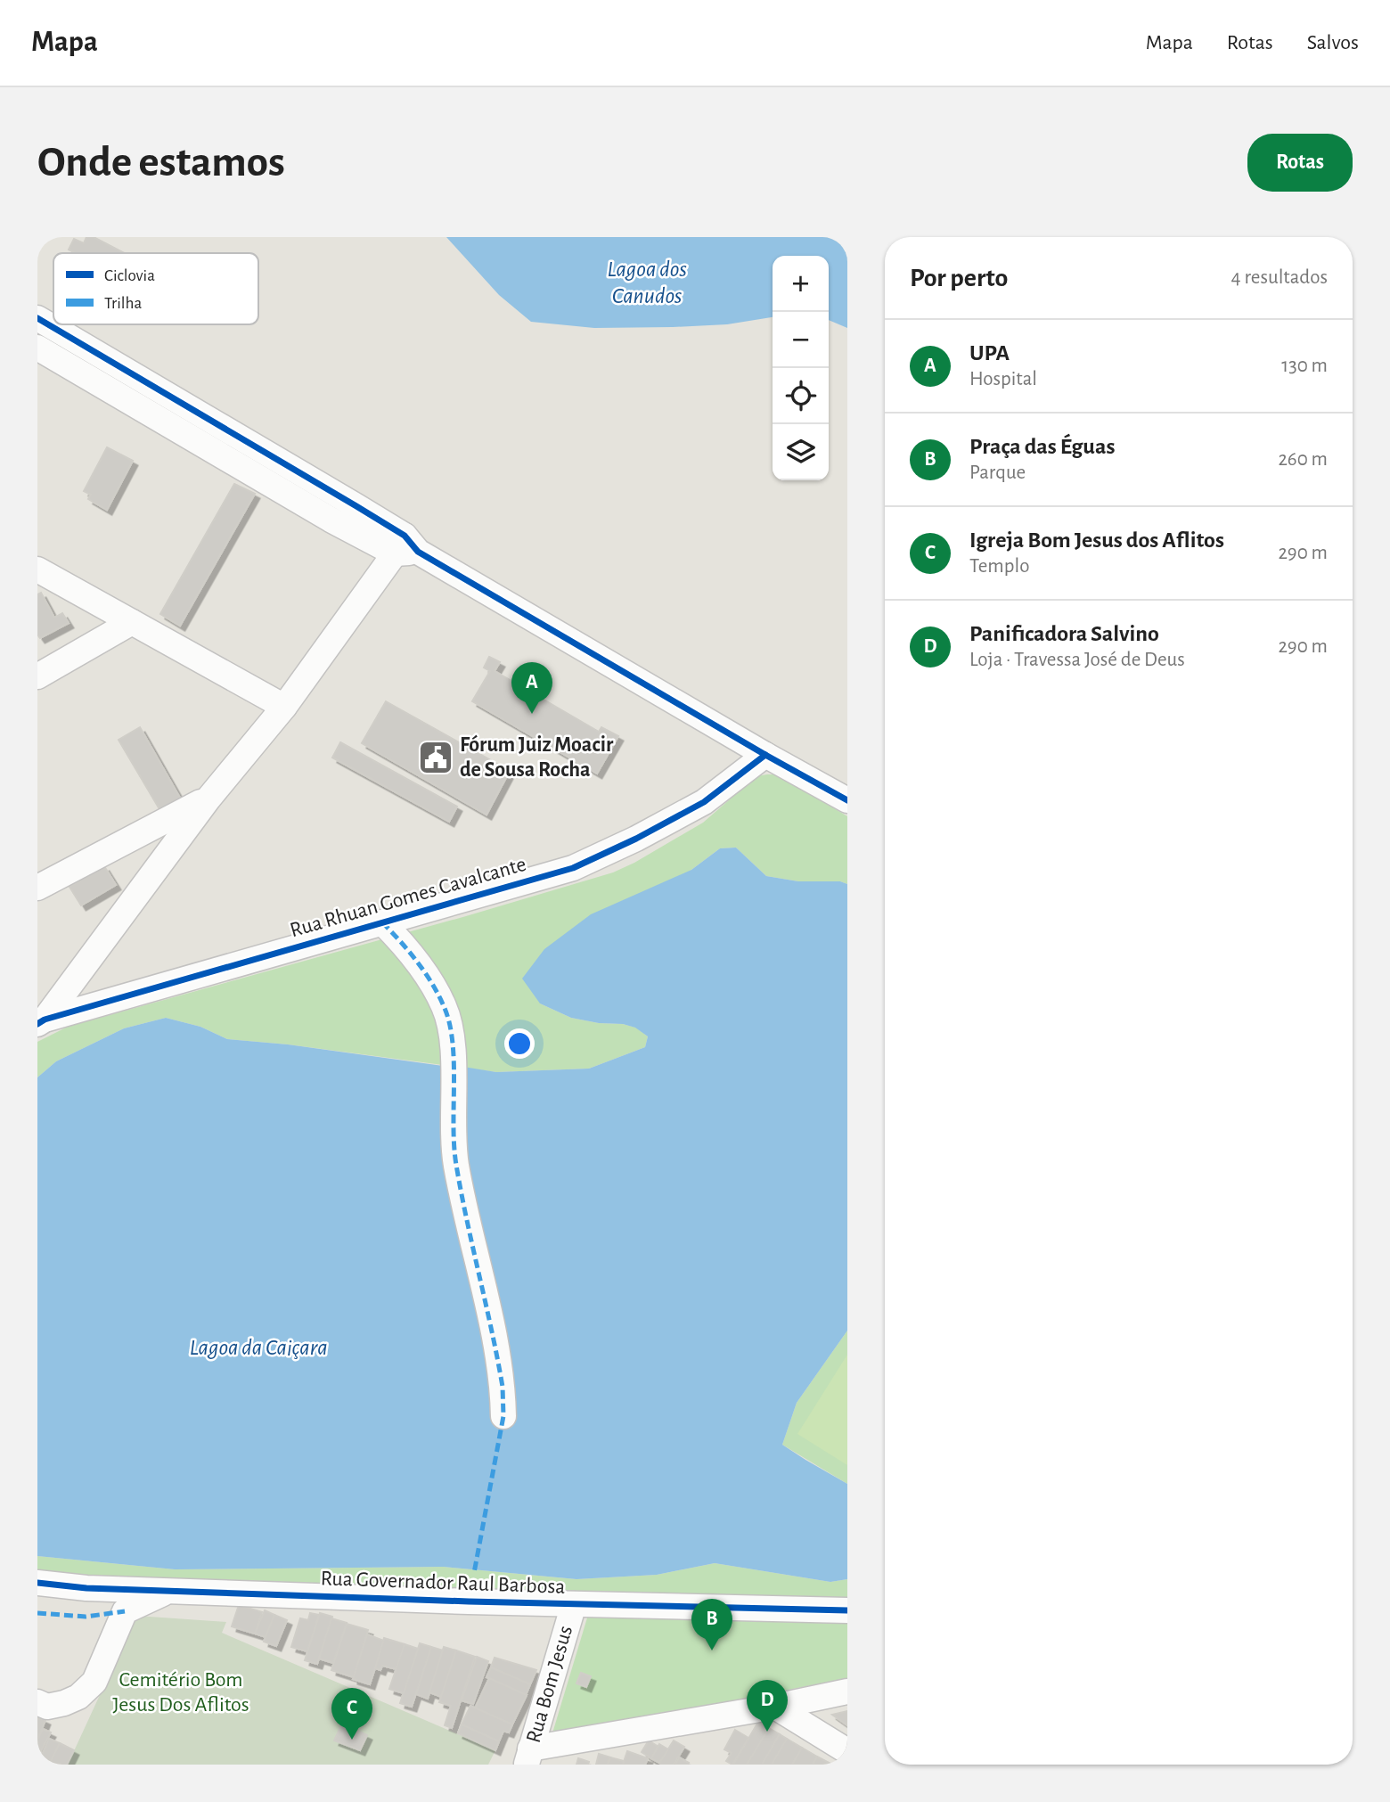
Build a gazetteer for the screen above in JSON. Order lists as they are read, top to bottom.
{
  "streets": {
    "street": ["Rua Rhuan Gomes Cavalcante", "Rua Governador Raul Barbosa", "Rua Bom Jesus"]
  },
  "crossings": [
    ["Rua Governador Raul Barbosa", "Rua Bom Jesus"]
  ],
  "water": ["Lagoa dos Canudos", "Lagoa da Caiçara"],
  "parks": ["Cemitério Bom Jesus Dos Aflitos"],
  "places": {
    "public building": ["Fórum Juiz Moacir de Sousa Rocha"]
  },
  "legend": ["Ciclovia", "Trilha"],
  "page": {
    "header": "Mapa",
    "nav": ["Mapa", "Rotas", "Salvos"],
    "buttons": "Rotas",
    "title": "Onde estamos",
    "heading": ["Por perto", "4 resultados"],
    "map_buttons": ["+", "−"],
    "list": [
      {
        "mark": "A",
        "name": "UPA",
        "note": "Hospital",
        "value": "130 m"
      },
      {
        "mark": "B",
        "name": "Praça das Éguas",
        "note": "Parque",
        "value": "260 m"
      },
      {
        "mark": "C",
        "name": "Igreja Bom Jesus dos Aflitos",
        "note": "Templo",
        "value": "290 m"
      },
      {
        "mark": "D",
        "name": "Panificadora Salvino",
        "note": "Loja · Travessa José de Deus",
        "value": "290 m"
      }
    ],
    "pins": [
      "A",
      "B",
      "D",
      "C"
    ]
  }
}
